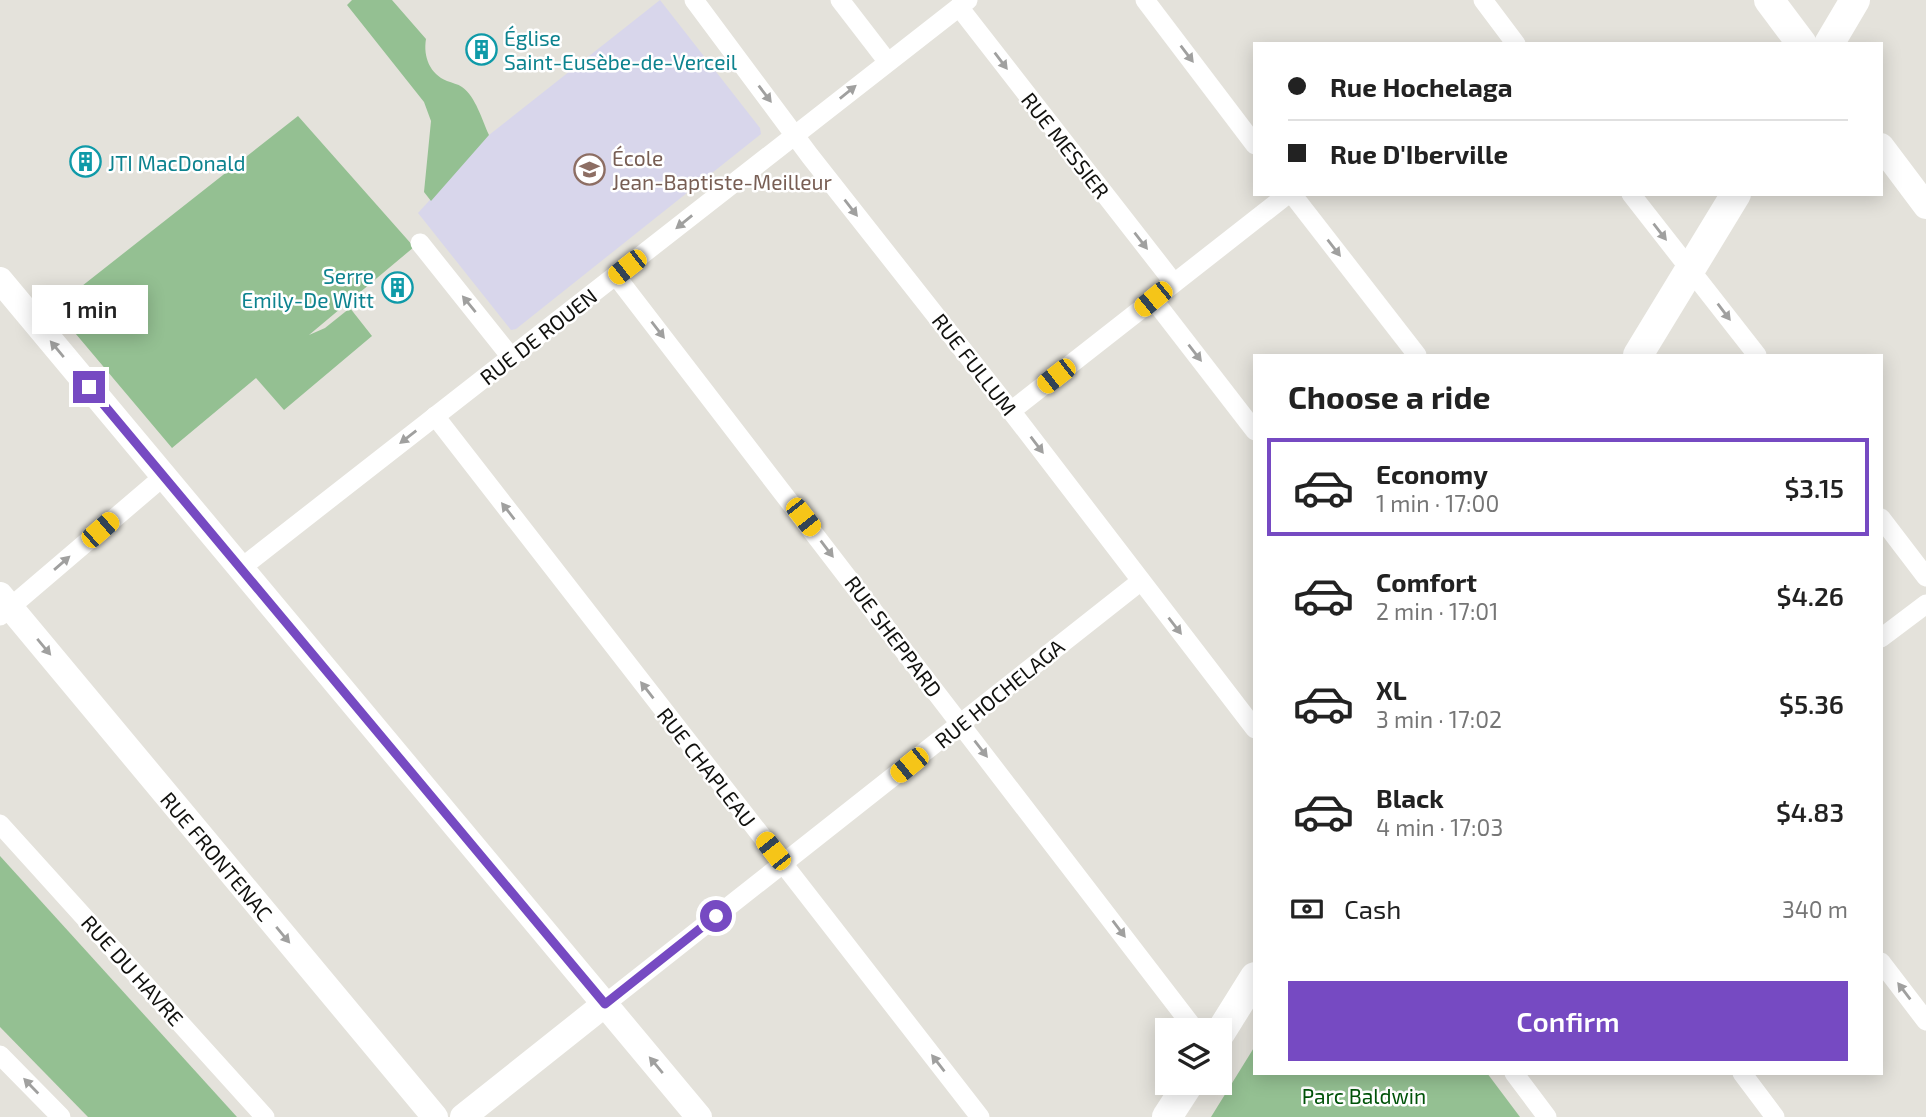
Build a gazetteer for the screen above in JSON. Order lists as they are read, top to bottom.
{
  "streets": {
    "main road": ["RUE HOCHELAGA", "RUE FRONTENAC"],
    "street": [
      "RUE MESSIER",
      "RUE DE ROUEN",
      "RUE FULLUM",
      "RUE SHEPPARD",
      "RUE CHAPLEAU",
      "RUE DU HAVRE"
    ]
  },
  "crossings": [
    ["RUE MESSIER", "RUE DE ROUEN"],
    ["RUE DE ROUEN", "RUE FULLUM"],
    ["RUE DE ROUEN", "RUE SHEPPARD"],
    ["RUE DE ROUEN", "RUE CHAPLEAU"],
    ["RUE FULLUM", "RUE HOCHELAGA"],
    ["RUE SHEPPARD", "RUE HOCHELAGA"],
    ["RUE HOCHELAGA", "RUE CHAPLEAU"]
  ],
  "one_way": ["RUE FULLUM", "RUE SHEPPARD", "RUE CHAPLEAU"],
  "parks": ["Parc Baldwin"],
  "places": {
    "building": ["Église Saint-Eusèbe-de-Verceil", "JTI MacDonald", "Serre Emily-De Witt"],
    "school or university": ["École Jean-Baptiste-Meilleur"]
  },
  "page": {
    "banner": ["Rue Hochelaga", "Rue D'Iberville"],
    "bubble": "1 min",
    "heading": "Choose a ride",
    "list": [
      {
        "name": "Economy",
        "note": "1 min · 17:00",
        "value": "$3.15"
      },
      {
        "name": "Comfort",
        "note": "2 min · 17:01",
        "value": "$4.26"
      },
      {
        "name": "XL",
        "note": "3 min · 17:02",
        "value": "$5.36"
      },
      {
        "name": "Black",
        "note": "4 min · 17:03",
        "value": "$4.83"
      }
    ],
    "pay": ["Cash", "340 m"],
    "buttons": "Confirm"
  }
}
